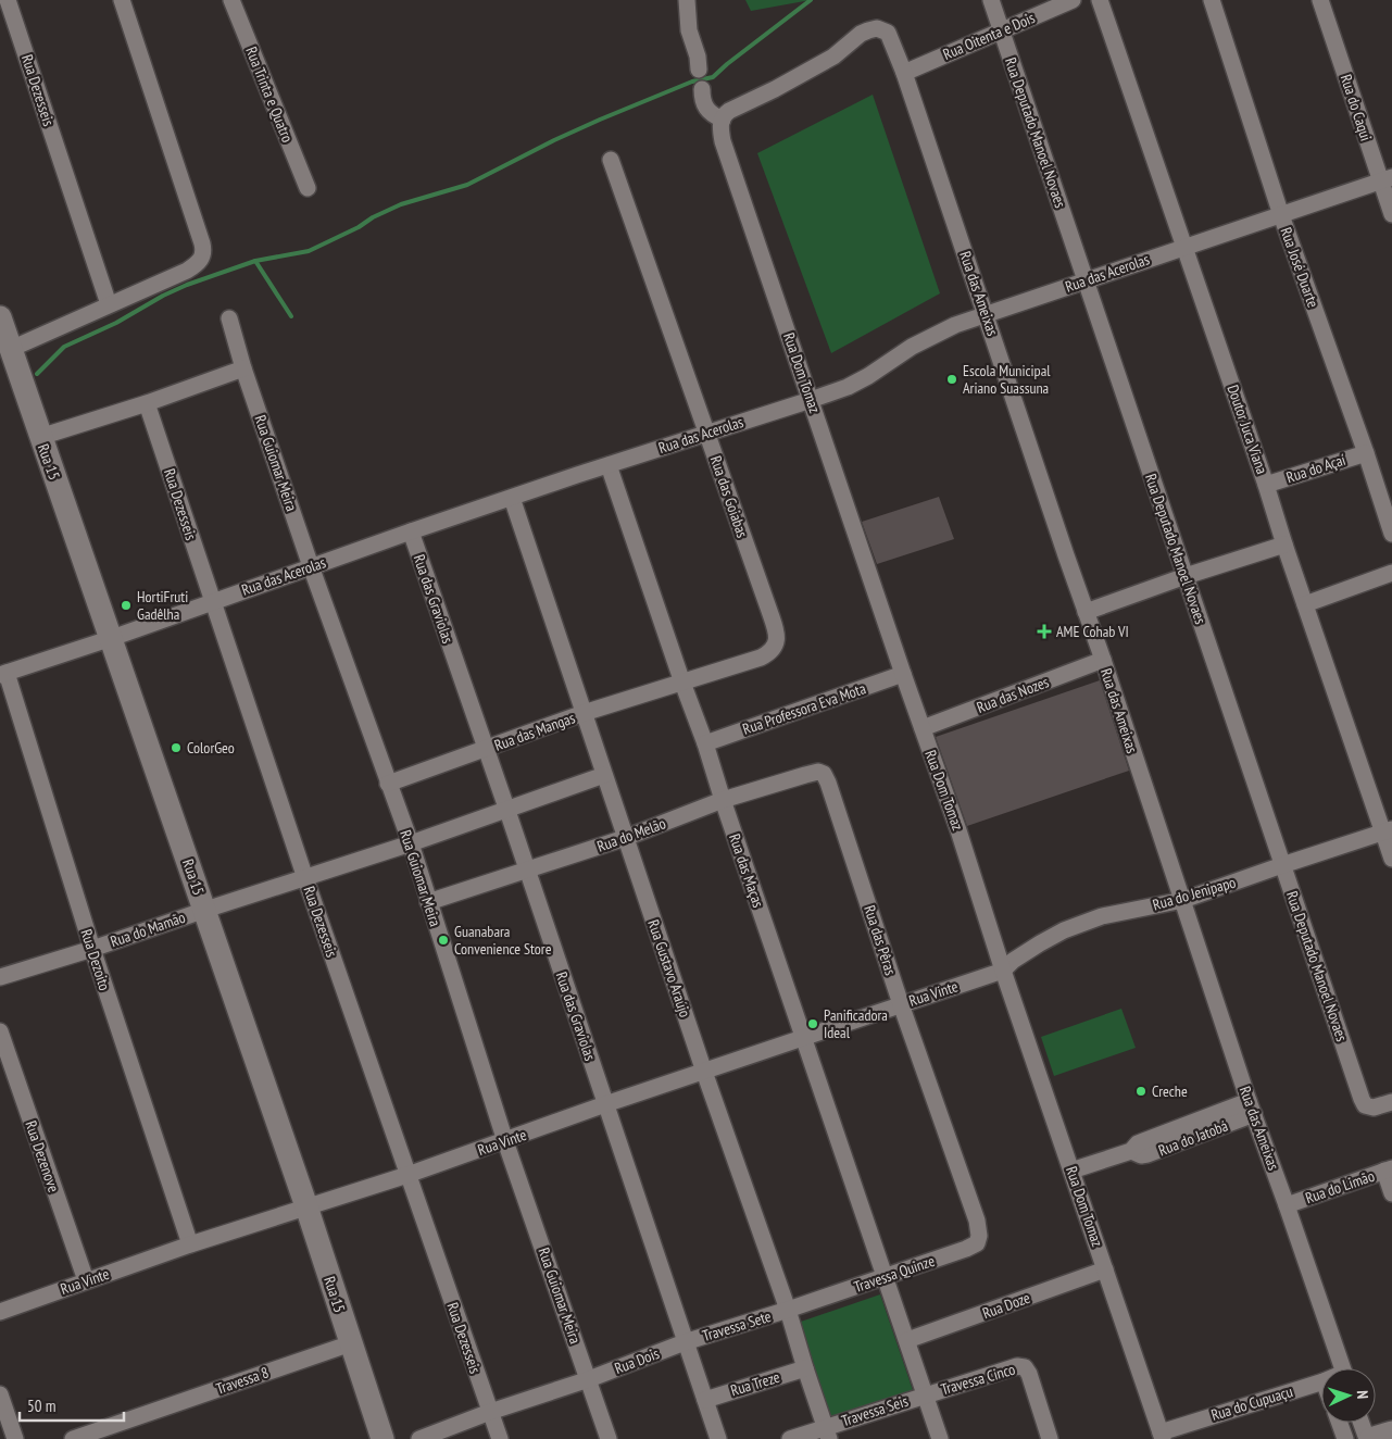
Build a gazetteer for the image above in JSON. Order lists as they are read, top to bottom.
{
  "streets": {
    "main road": ["Rua 15"],
    "street": [
      "Rua Oitenta e Dois",
      "Rua Dezesseis",
      "Rua Trinta e Quatro",
      "Rua do Caqui",
      "Rua Deputado Manoel Novaes",
      "Rua José Duarte",
      "Rua das Acerolas",
      "Rua das Ameixas",
      "Rua Dom Tomaz",
      "Doutor Juca Viana",
      "Rua Guiomar Meira",
      "Rua do Açaí",
      "Rua das Goiabas",
      "Rua das Graviolas",
      "Rua das Nozes",
      "Rua Professora Eva Mota",
      "Rua das Mangas",
      "Rua do Melão",
      "Rua das Maças",
      "Rua do Jenipapo",
      "Rua do Mamão",
      "Rua das Pêras",
      "Rua Dezoito",
      "Rua Gustavo Araújo",
      "Rua Vinte",
      "Rua do Jatobá",
      "Rua Dezenove",
      "Rua do Limão",
      "Travessa Quinze",
      "Rua Doze",
      "Travessa Sete",
      "Rua Dois",
      "Travessa Cinco",
      "Travessa 8",
      "Rua Treze",
      "Rua do Cupuaçu",
      "Travessa Seis"
    ]
  },
  "crossings": [
    ["Rua Oitenta e Dois", "Rua Deputado Manoel Novaes"],
    ["Rua Oitenta e Dois", "Rua das Ameixas"],
    ["Rua Dezesseis", "Rua das Acerolas"],
    ["Rua Dezesseis", "Rua do Mamão"],
    ["Rua Dezesseis", "Rua Vinte"],
    ["Rua do Caqui", "Rua das Acerolas"],
    ["Rua Deputado Manoel Novaes", "Rua das Acerolas"],
    ["Rua Deputado Manoel Novaes", "Rua do Jenipapo"],
    ["Rua José Duarte", "Rua das Acerolas"],
    ["Rua José Duarte", "Rua do Açaí"],
    ["Rua das Acerolas", "Rua das Ameixas"],
    ["Rua das Acerolas", "Rua Dom Tomaz"],
    ["Rua das Acerolas", "Doutor Juca Viana"],
    ["Rua das Acerolas", "Rua 15"],
    ["Rua das Acerolas", "Rua Guiomar Meira"],
    ["Rua das Acerolas", "Rua das Goiabas"],
    ["Rua das Acerolas", "Rua das Graviolas"],
    ["Rua das Acerolas", "Rua das Maças"],
    ["Rua das Acerolas", "Rua Dezoito"],
    ["Rua das Acerolas", "Rua Gustavo Araújo"],
    ["Rua das Ameixas", "Rua Dom Tomaz"],
    ["Rua das Ameixas", "Rua das Nozes"],
    ["Rua das Ameixas", "Rua do Jenipapo"],
    ["Rua das Ameixas", "Rua do Jatobá"],
    ["Rua das Ameixas", "Rua do Limão"],
    ["Rua Dom Tomaz", "Rua das Nozes"],
    ["Rua Dom Tomaz", "Rua Professora Eva Mota"],
    ["Rua Dom Tomaz", "Rua do Jenipapo"],
    ["Rua Dom Tomaz", "Rua Vinte"],
    ["Rua Dom Tomaz", "Rua do Jatobá"],
    ["Rua Dom Tomaz", "Rua Doze"],
    ["Rua Dom Tomaz", "Rua do Cupuaçu"],
    ["Doutor Juca Viana", "Rua do Açaí"],
    ["Doutor Juca Viana", "Rua do Jenipapo"],
    ["Rua 15", "Rua do Mamão"],
    ["Rua 15", "Rua Vinte"],
    ["Rua 15", "Travessa 8"],
    ["Rua Guiomar Meira", "Rua das Mangas"],
    ["Rua Guiomar Meira", "Rua do Melão"],
    ["Rua Guiomar Meira", "Rua do Mamão"],
    ["Rua Guiomar Meira", "Rua Vinte"],
    ["Rua Guiomar Meira", "Rua Dois"],
    ["Rua das Goiabas", "Rua das Mangas"],
    ["Rua das Goiabas", "Rua das Maças"],
    ["Rua das Graviolas", "Rua das Mangas"],
    ["Rua das Graviolas", "Rua do Melão"],
    ["Rua das Graviolas", "Rua do Mamão"],
    ["Rua das Graviolas", "Rua Vinte"],
    ["Rua das Graviolas", "Travessa Sete"],
    ["Rua das Graviolas", "Rua Dois"],
    ["Rua das Graviolas", "Rua Treze"],
    ["Rua Professora Eva Mota", "Rua das Maças"],
    ["Rua das Mangas", "Rua das Maças"],
    ["Rua das Mangas", "Rua Gustavo Araújo"],
    ["Rua do Melão", "Rua das Maças"],
    ["Rua do Melão", "Rua das Pêras"],
    ["Rua do Melão", "Rua Gustavo Araújo"],
    ["Rua das Maças", "Rua Vinte"],
    ["Rua das Maças", "Travessa Quinze"],
    ["Rua das Maças", "Rua Doze"],
    ["Rua do Jenipapo", "Rua Vinte"],
    ["Rua do Mamão", "Rua Dezoito"],
    ["Rua do Mamão", "Rua Gustavo Araújo"],
    ["Rua das Pêras", "Rua Vinte"],
    ["Rua das Pêras", "Travessa Quinze"],
    ["Rua Dezoito", "Rua Vinte"],
    ["Rua Gustavo Araújo", "Rua Vinte"],
    ["Rua Gustavo Araújo", "Travessa Quinze"],
    ["Rua Gustavo Araújo", "Travessa Sete"],
    ["Rua Gustavo Araújo", "Rua Treze"],
    ["Rua Gustavo Araújo", "Travessa Seis"],
    ["Rua Vinte", "Rua Dezenove"],
    ["Travessa Quinze", "Travessa Sete"],
    ["Travessa Sete", "Rua Dois"],
    ["Travessa Cinco", "Travessa Seis"]
  ],
  "places": {
    "other": [
      "Escola Municipal Ariano Suassuna",
      "HortiFruti Gadêlha",
      "ColorGeo",
      "Guanabara Convenience Store",
      "Panificadora Ideal",
      "Creche"
    ],
    "health": ["AME Cohab VI"]
  },
  "scale_bar": "50 m",
  "north": "right"
}
